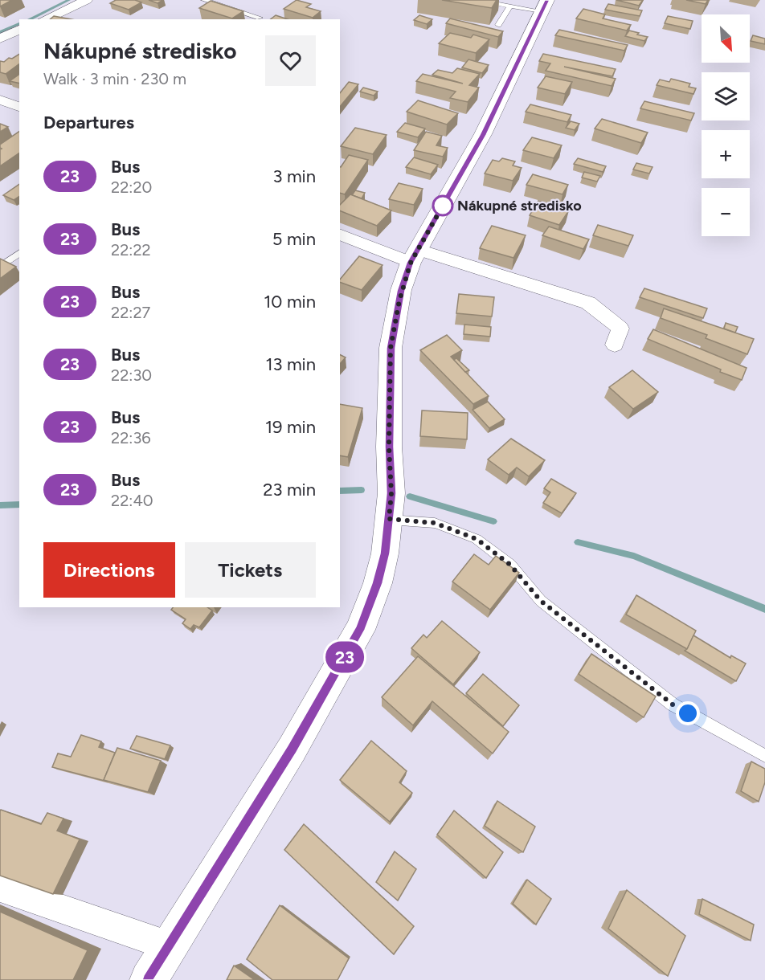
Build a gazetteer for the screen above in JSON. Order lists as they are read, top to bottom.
{
  "places": ["Nákupné stredisko"],
  "lines": ["bus line 23"],
  "north": "bottom right",
  "page": {
    "on_map": "23",
    "map_buttons": ["+", "−"],
    "heading": [
      ["Nákupné stredisko", "Walk · 3 min · 230 m"],
      "Departures"
    ],
    "list": [
      {
        "mark": "23",
        "name": "Bus",
        "note": "22:20",
        "value": "3 min"
      },
      {
        "mark": "23",
        "name": "Bus",
        "note": "22:22",
        "value": "5 min"
      },
      {
        "mark": "23",
        "name": "Bus",
        "note": "22:27",
        "value": "10 min"
      },
      {
        "mark": "23",
        "name": "Bus",
        "note": "22:30",
        "value": "13 min"
      },
      {
        "mark": "23",
        "name": "Bus",
        "note": "22:36",
        "value": "19 min"
      },
      {
        "mark": "23",
        "name": "Bus",
        "note": "22:40",
        "value": "23 min"
      }
    ],
    "buttons": ["Directions", "Tickets"]
  }
}
